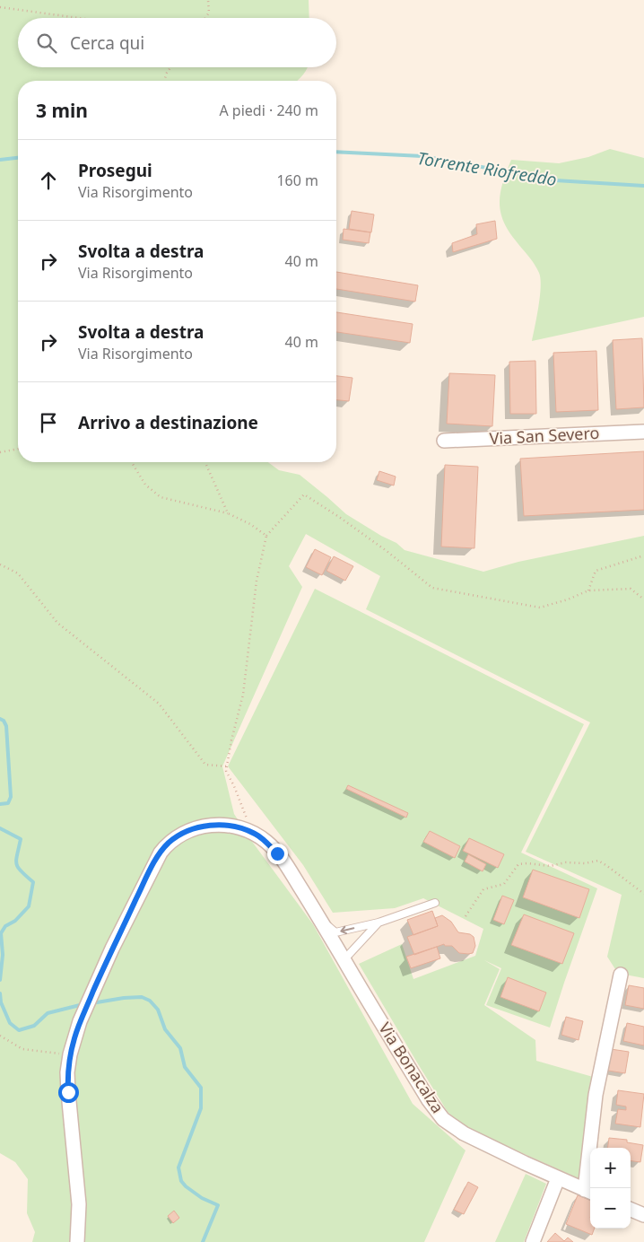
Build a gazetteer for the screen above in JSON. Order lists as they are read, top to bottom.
{
  "streets": {
    "street": ["Via San Severo", "Via Bonacalza"]
  },
  "water": ["Torrente Riofreddo"],
  "page": {
    "search": "Cerca qui",
    "heading": ["3 min", "A piedi · 240 m"],
    "list": [
      ["Prosegui", "Via Risorgimento", "160 m"],
      ["Svolta a destra", "Via Risorgimento", "40 m"],
      ["Svolta a destra", "Via Risorgimento", "40 m"],
      "Arrivo a destinazione"
    ],
    "map_buttons": ["+", "−"]
  }
}
